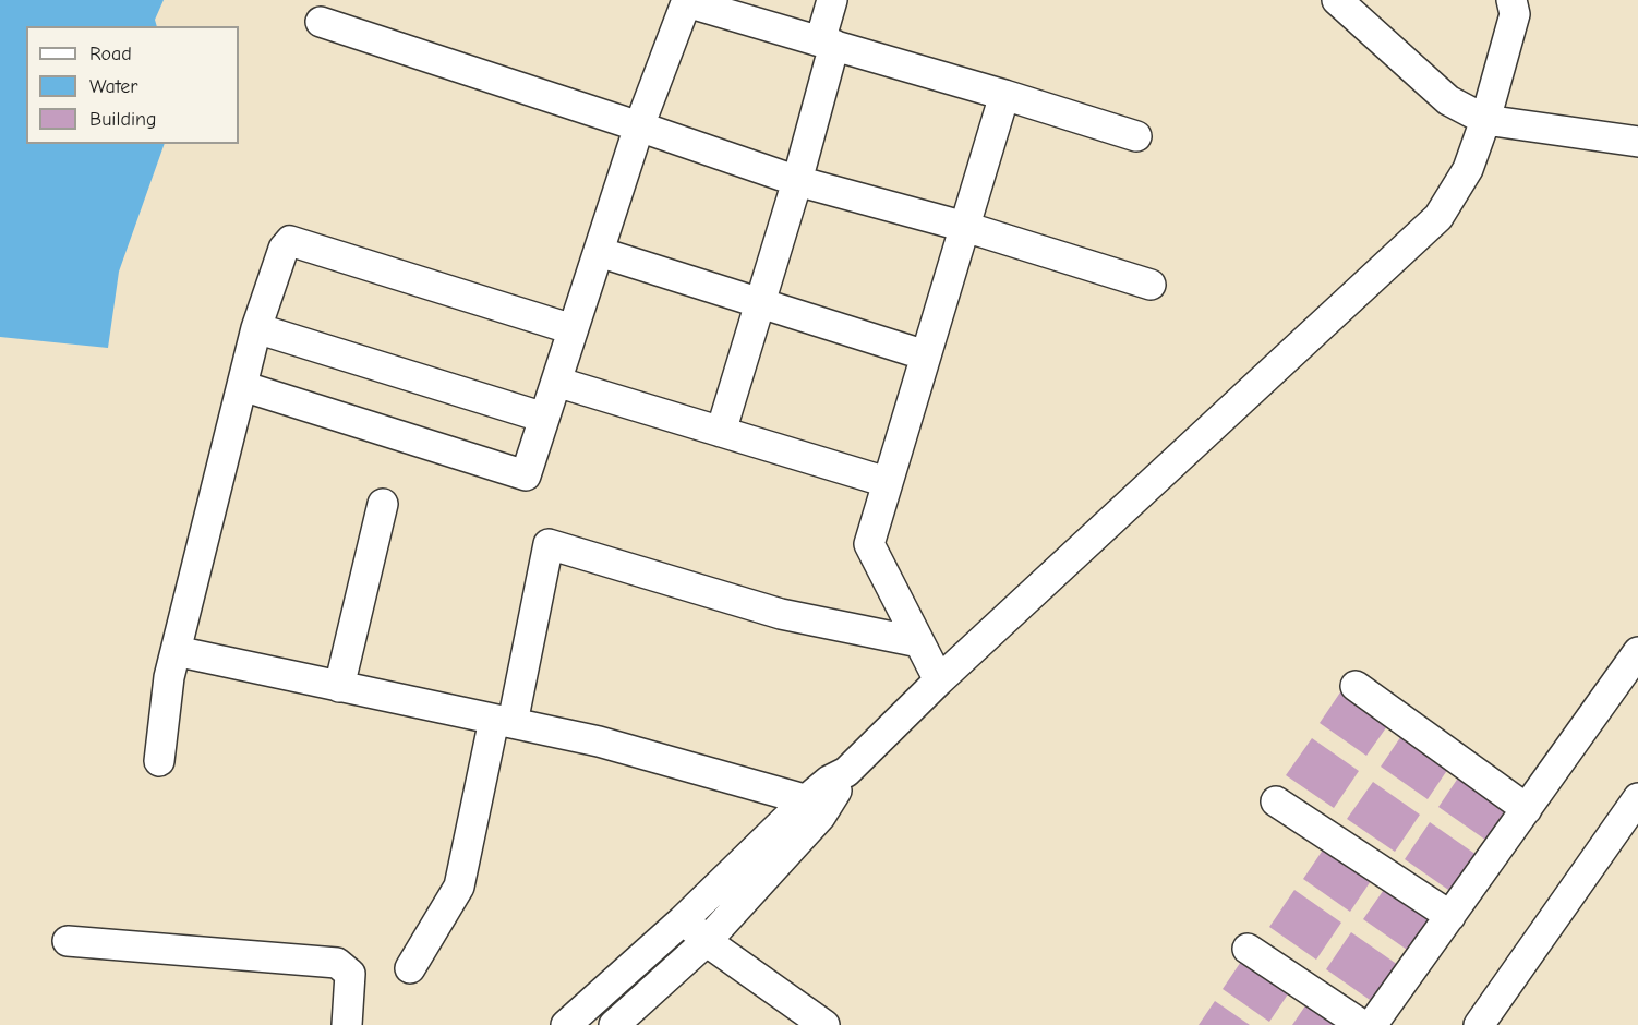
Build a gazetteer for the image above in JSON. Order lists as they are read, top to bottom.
{
  "legend": ["Road", "Water", "Building"]
}
